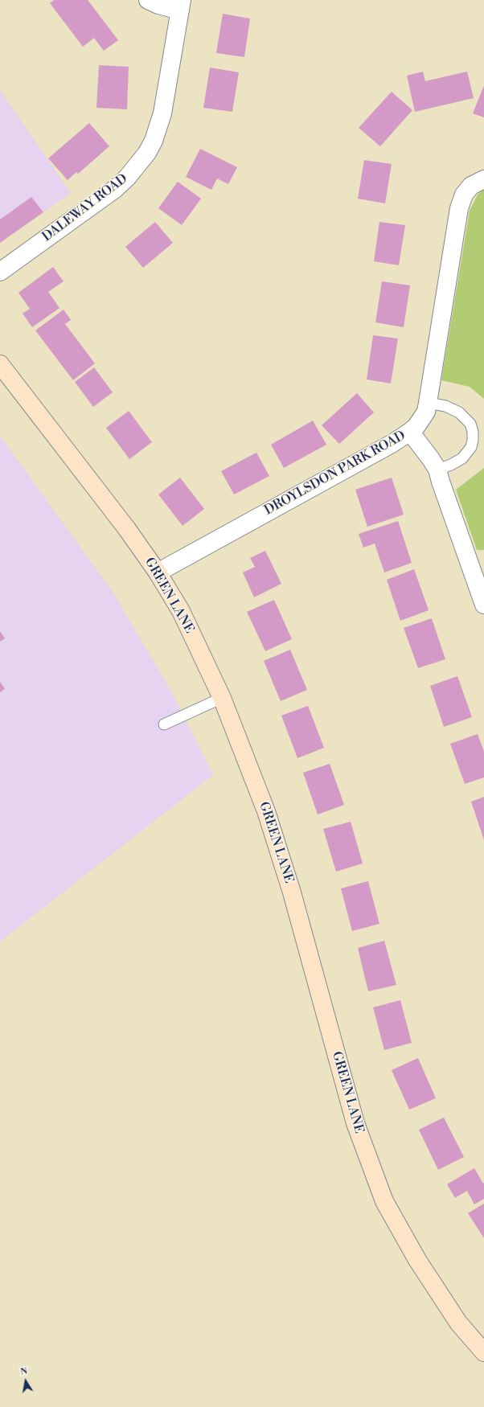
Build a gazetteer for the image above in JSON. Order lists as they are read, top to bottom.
{
  "streets": {
    "street": ["DALEWAY ROAD", "DROYLSDON PARK ROAD", "GREEN LANE"]
  },
  "crossings": [
    ["DROYLSDON PARK ROAD", "GREEN LANE"]
  ],
  "north": "top"
}
